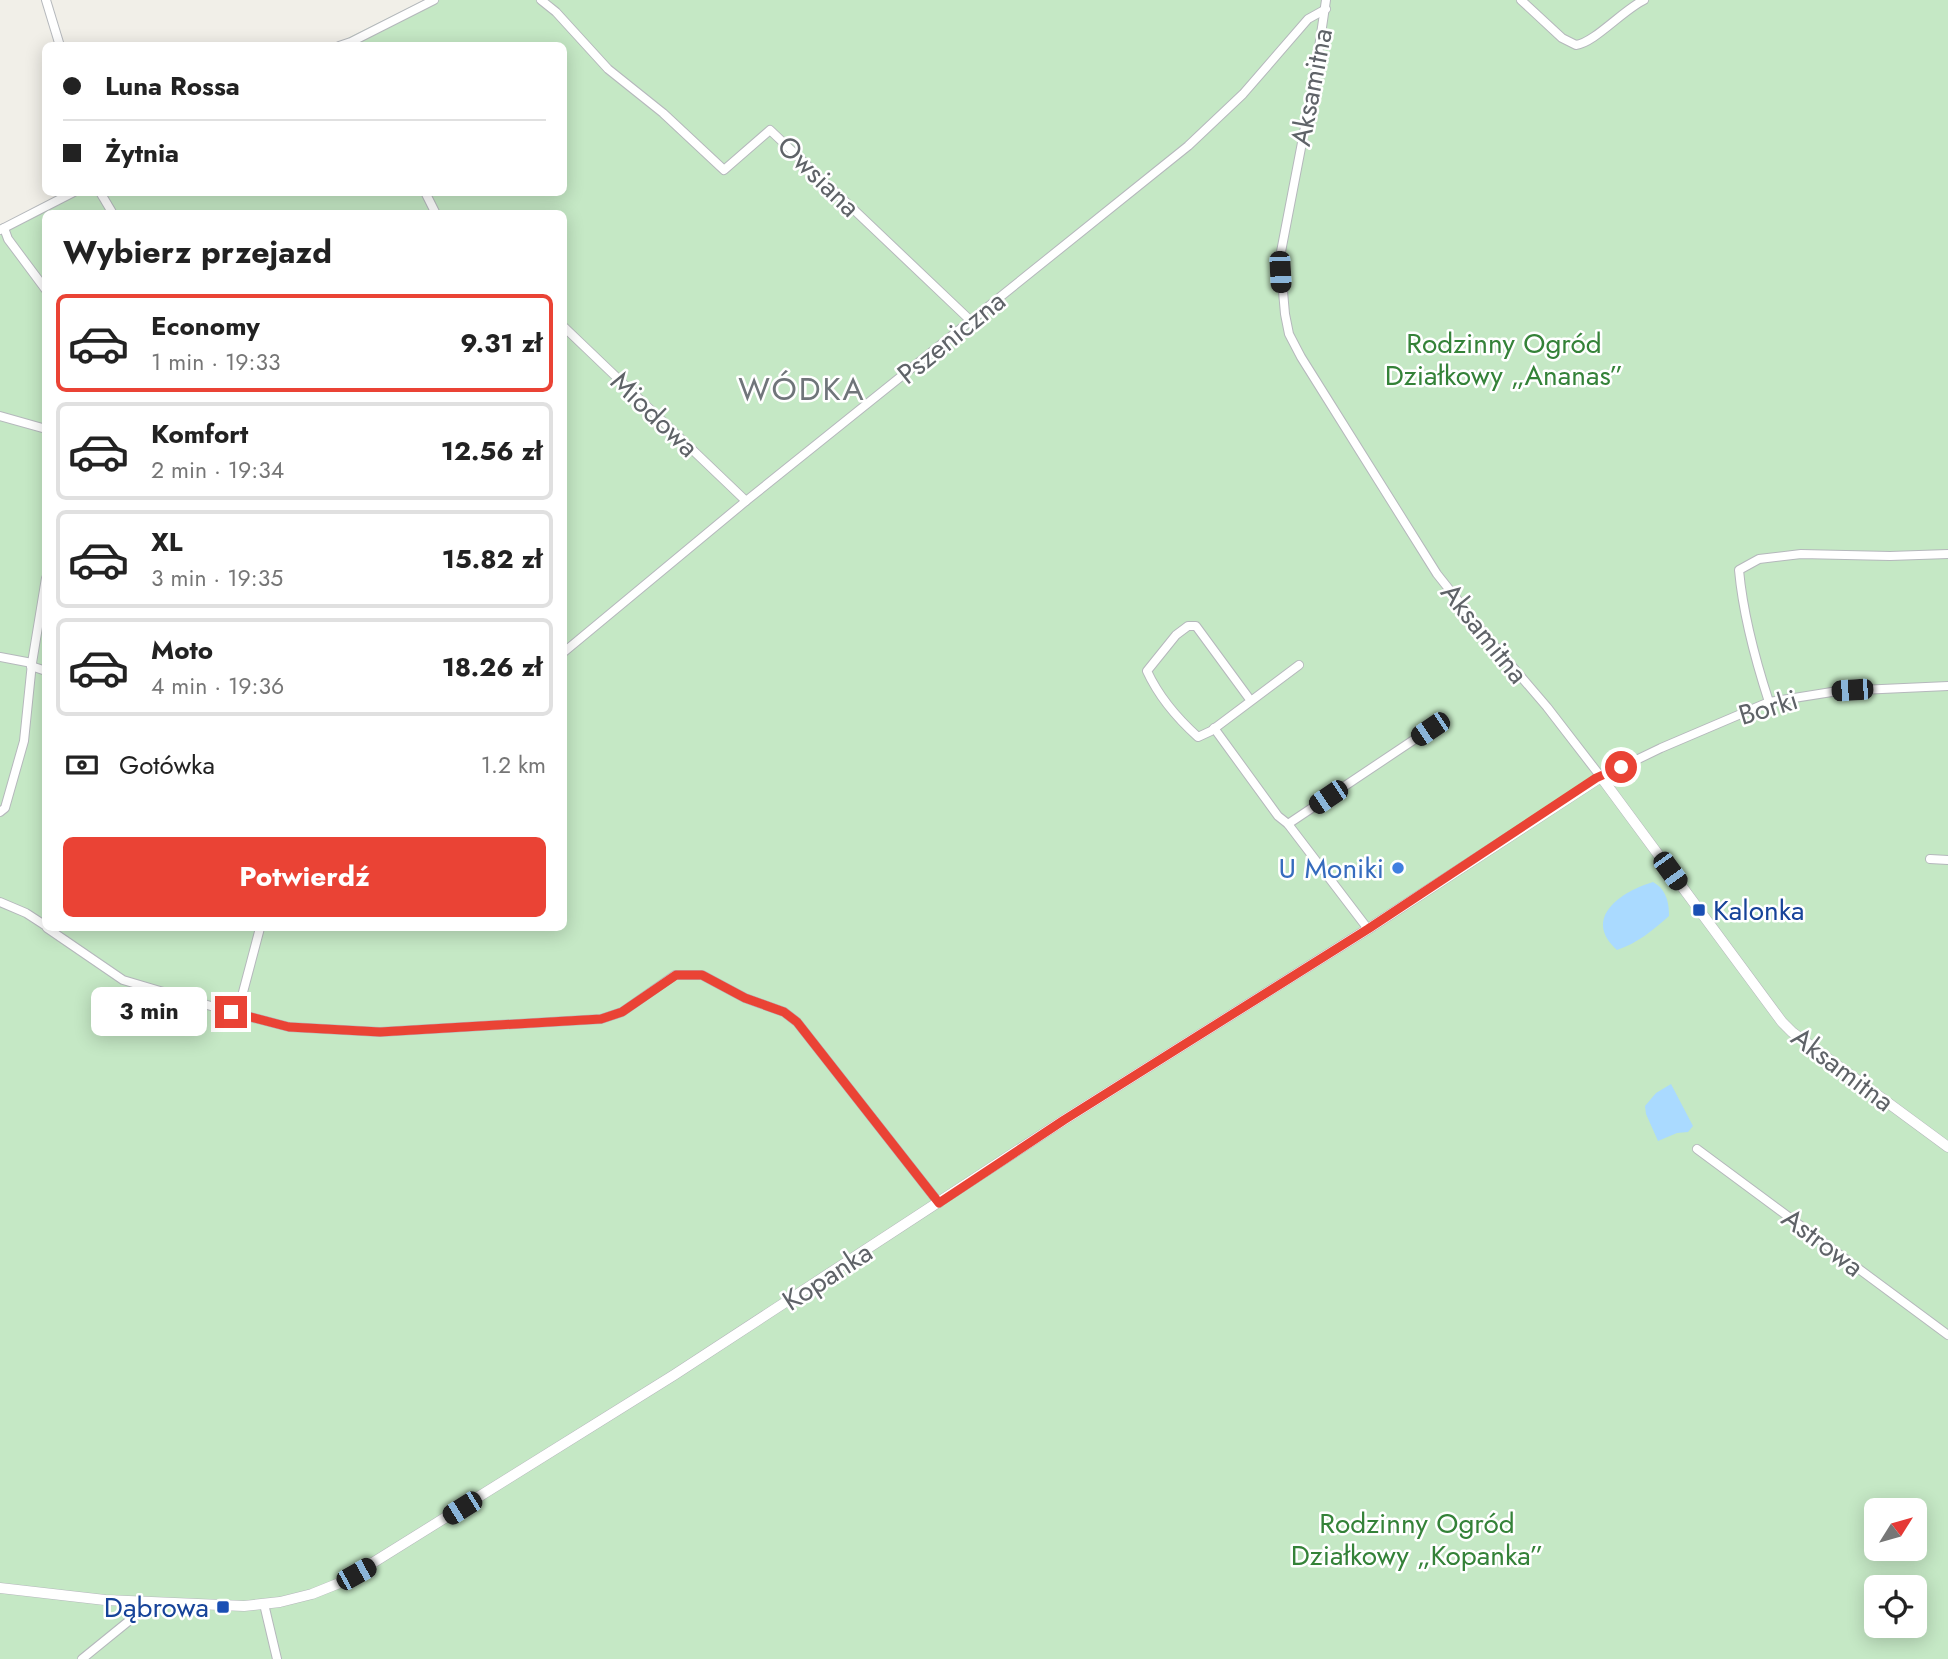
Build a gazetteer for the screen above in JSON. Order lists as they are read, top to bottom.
{
  "streets": {
    "street": [
      "Aksamitna",
      "Owsiana",
      "Pszeniczna",
      "Miodowa",
      "Borki",
      "Astrowa",
      "Kopanka"
    ]
  },
  "crossings": [
    ["Aksamitna", "Pszeniczna"],
    ["Aksamitna", "Borki"],
    ["Aksamitna", "Kopanka"],
    ["Owsiana", "Pszeniczna"],
    ["Pszeniczna", "Miodowa"],
    ["Borki", "Kopanka"]
  ],
  "districts": ["WÓDKA"],
  "parks": ["Rodzinny Ogród Działkowy „Ananas”", "Rodzinny Ogród Działkowy „Kopanka”"],
  "places": {
    "other": ["U Moniki"],
    "transit": ["Kalonka", "Dąbrowa"]
  },
  "north": "top right",
  "page": {
    "banner": ["Luna Rossa", "Żytnia"],
    "heading": "Wybierz przejazd",
    "list": [
      {
        "name": "Economy",
        "note": "1 min · 19:33",
        "value": "9.31 zł"
      },
      {
        "name": "Komfort",
        "note": "2 min · 19:34",
        "value": "12.56 zł"
      },
      {
        "name": "XL",
        "note": "3 min · 19:35",
        "value": "15.82 zł"
      },
      {
        "name": "Moto",
        "note": "4 min · 19:36",
        "value": "18.26 zł"
      }
    ],
    "pay": ["Gotówka", "1.2 km"],
    "buttons": "Potwierdź",
    "bubble": "3 min"
  }
}
